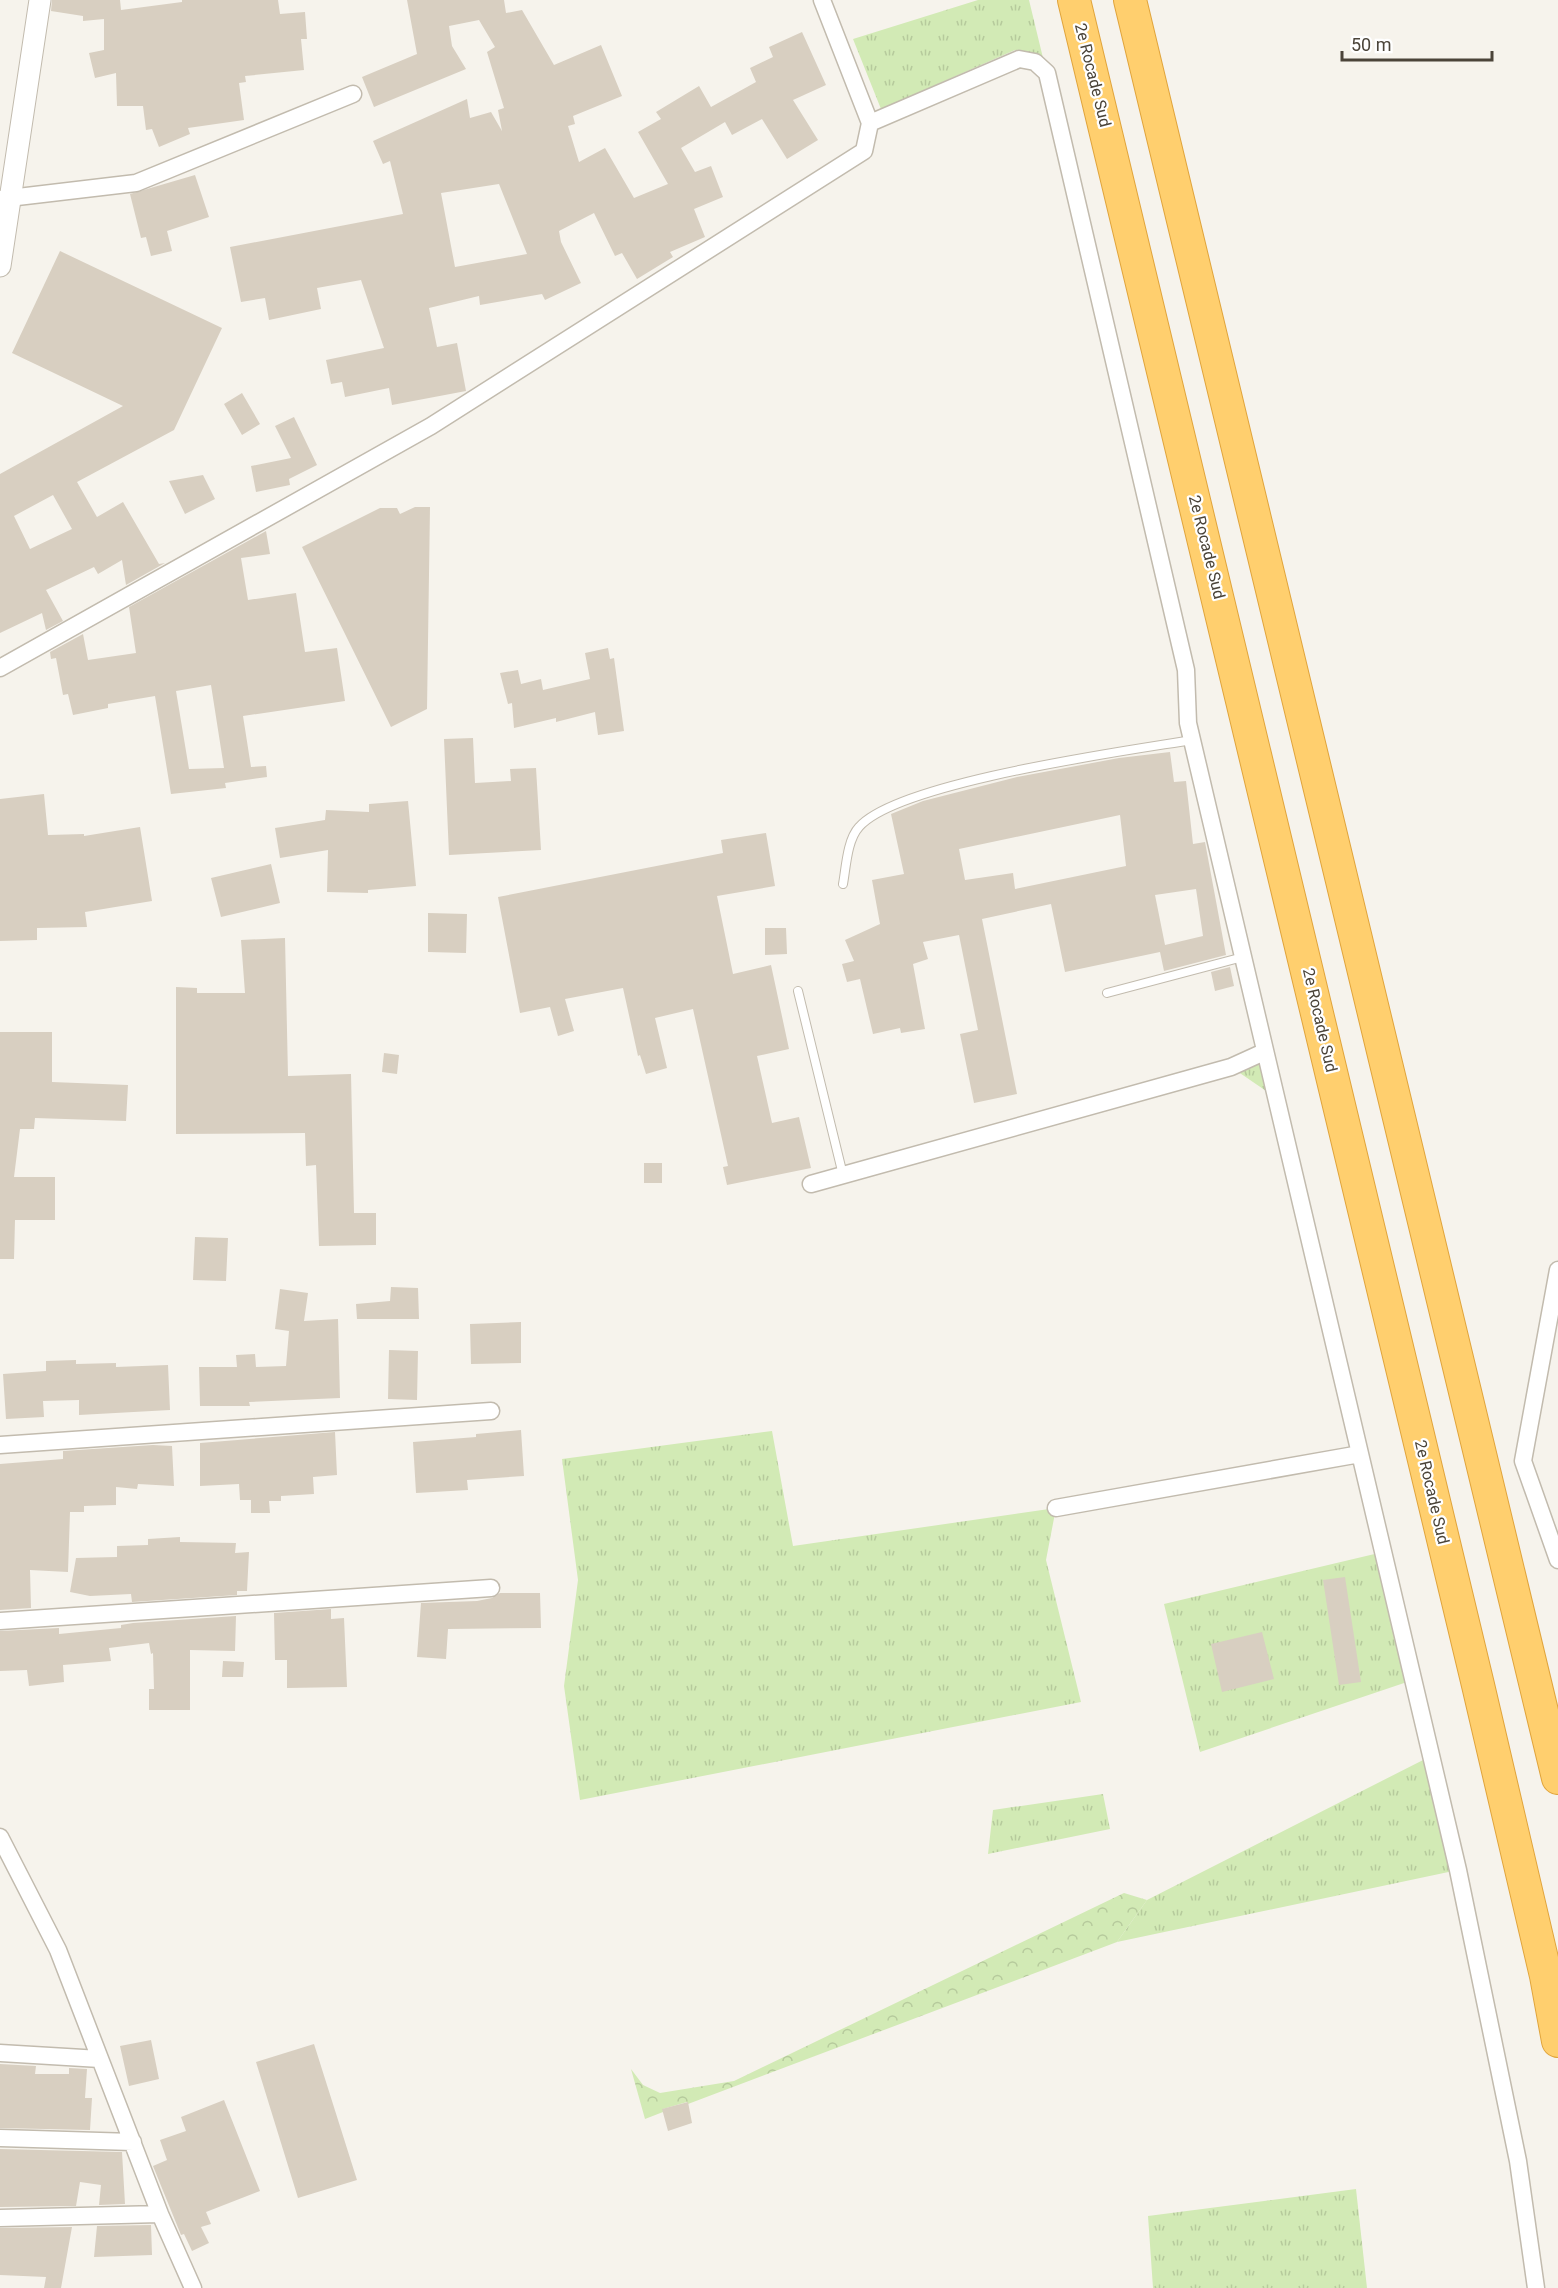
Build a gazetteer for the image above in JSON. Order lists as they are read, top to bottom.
{
  "streets": {
    "highway": ["2e Rocade Sud"]
  },
  "scale_bar": "50 m"
}
